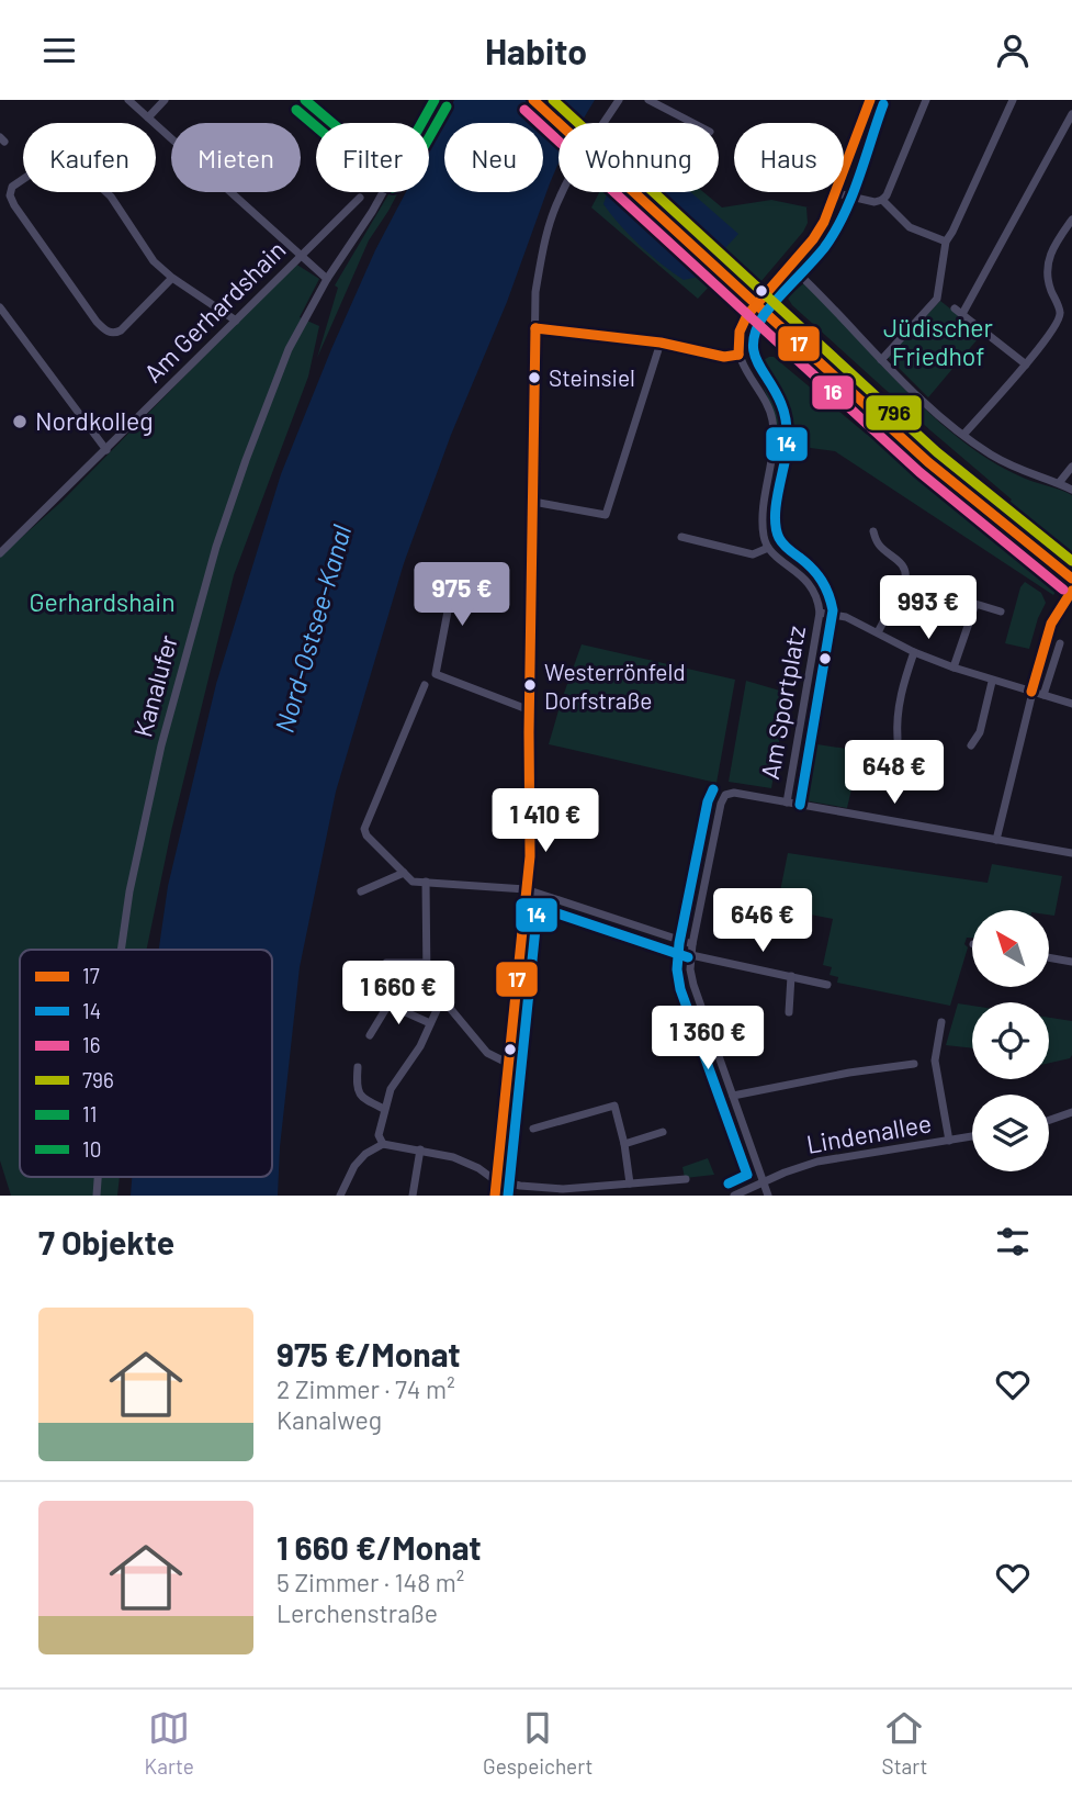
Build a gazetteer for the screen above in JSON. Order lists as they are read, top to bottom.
{
  "streets": {
    "street": [
      "Am Gerhardshain",
      "Kanalufer",
      "Am Sportplatz",
      "Lindenallee"
    ]
  },
  "water": ["Nord-Ostsee-Kanal"],
  "parks": ["Jüdischer Friedhof", "Gerhardshain"],
  "places": ["Steinsiel", "Nordkolleg", "Westerrönfeld Dorfstraße"],
  "lines": [
    "transit line 17",
    "transit line 796",
    "transit line 11",
    "transit line 14",
    "transit line 10",
    "transit line 16"
  ],
  "legend": [
    "17",
    "14",
    "16",
    "796",
    "11",
    "10"
  ],
  "north": "top left",
  "page": {
    "header": "Habito",
    "chip": [
      "Kaufen",
      "Mieten",
      "Filter",
      "Neu",
      "Wohnung",
      "Haus"
    ],
    "price": [
      "975 €",
      "993 €",
      "648 €",
      "1 410 €",
      "646 €",
      "1 660 €",
      "1 360 €"
    ],
    "heading": "7 Objekte",
    "list": [
      {
        "name": "975 €/Monat",
        "note": "2 Zimmer · 74 m² · Kanalweg"
      },
      {
        "name": "1 660 €/Monat",
        "note": "5 Zimmer · 148 m² · Lerchenstraße"
      }
    ],
    "tabs": ["Karte", "Gespeichert", "Start"]
  }
}
